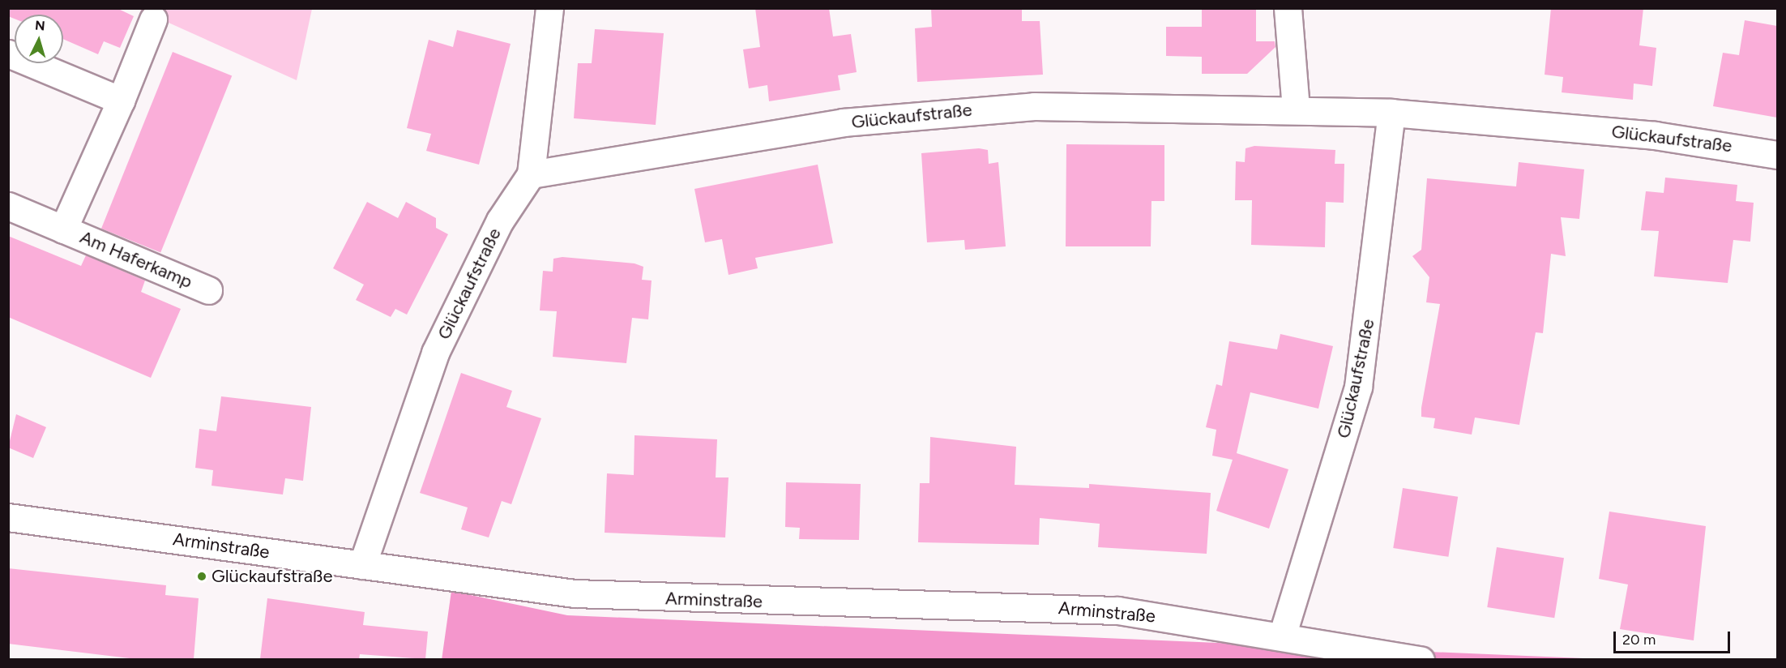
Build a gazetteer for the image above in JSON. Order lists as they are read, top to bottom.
{
  "streets": {
    "street": ["Glückaufstraße", "Am Haferkamp", "Arminstraße"]
  },
  "crossings": [
    ["Glückaufstraße", "Arminstraße"]
  ],
  "places": ["Glückaufstraße"],
  "scale_bar": "20 m",
  "north": "top"
}
